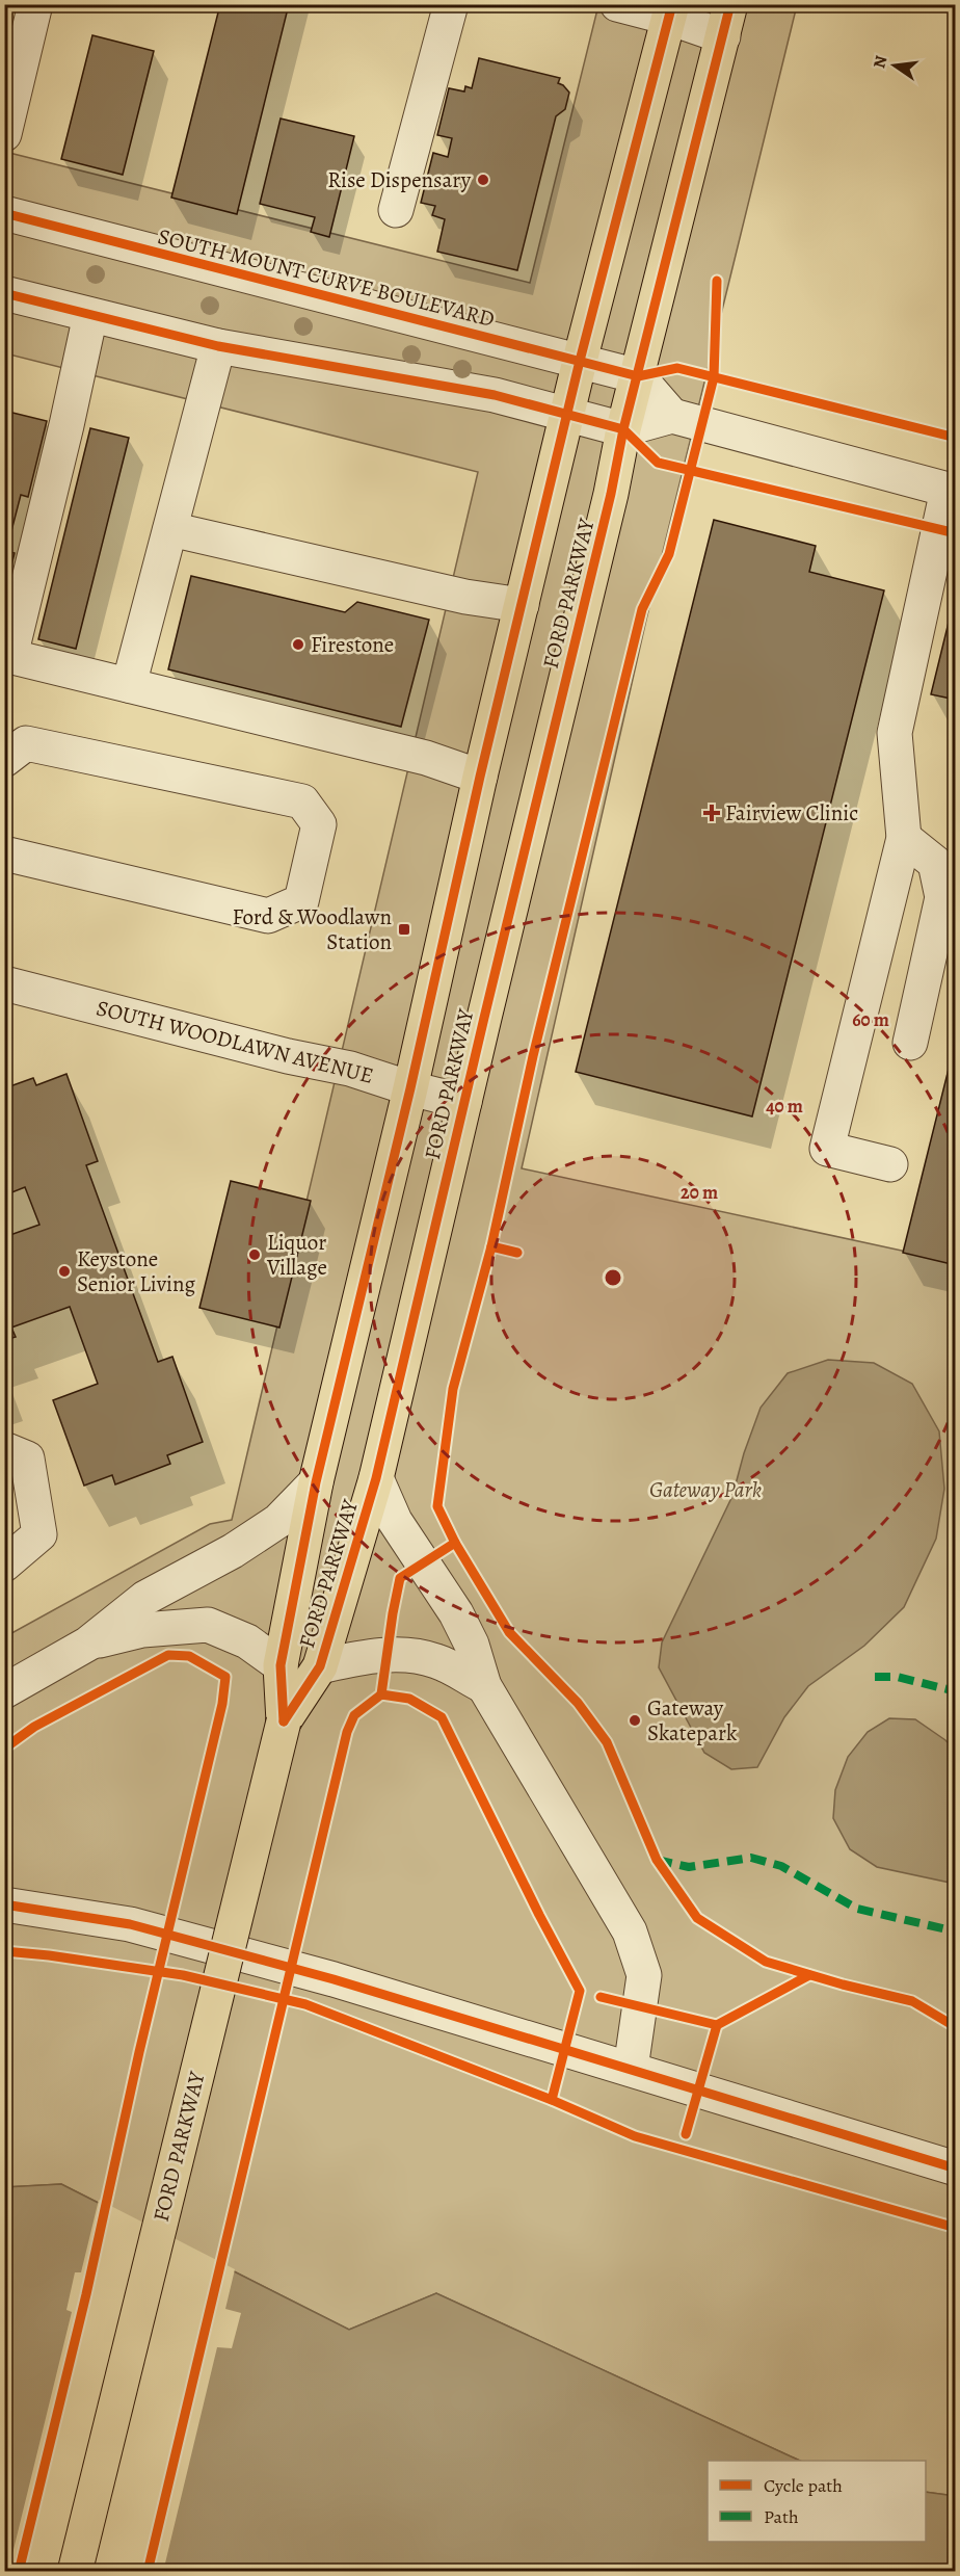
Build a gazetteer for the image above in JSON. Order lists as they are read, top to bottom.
{
  "streets": {
    "main road": ["FORD PARKWAY"],
    "street": ["SOUTH MOUNT CURVE BOULEVARD", "SOUTH WOODLAWN AVENUE"]
  },
  "crossings": [
    ["SOUTH MOUNT CURVE BOULEVARD", "FORD PARKWAY"],
    ["FORD PARKWAY", "SOUTH WOODLAWN AVENUE"]
  ],
  "parks": ["Gateway Park"],
  "places": {
    "other": [
      "Rise Dispensary",
      "Firestone",
      "Liquor Village",
      "Keystone Senior Living",
      "Gateway Skatepark"
    ],
    "health": ["Fairview Clinic"],
    "transit": ["Ford & Woodlawn Station"]
  },
  "legend": ["Cycle path", "Path"],
  "north": "left",
  "rings": ["60 m", "40 m", "20 m"]
}
